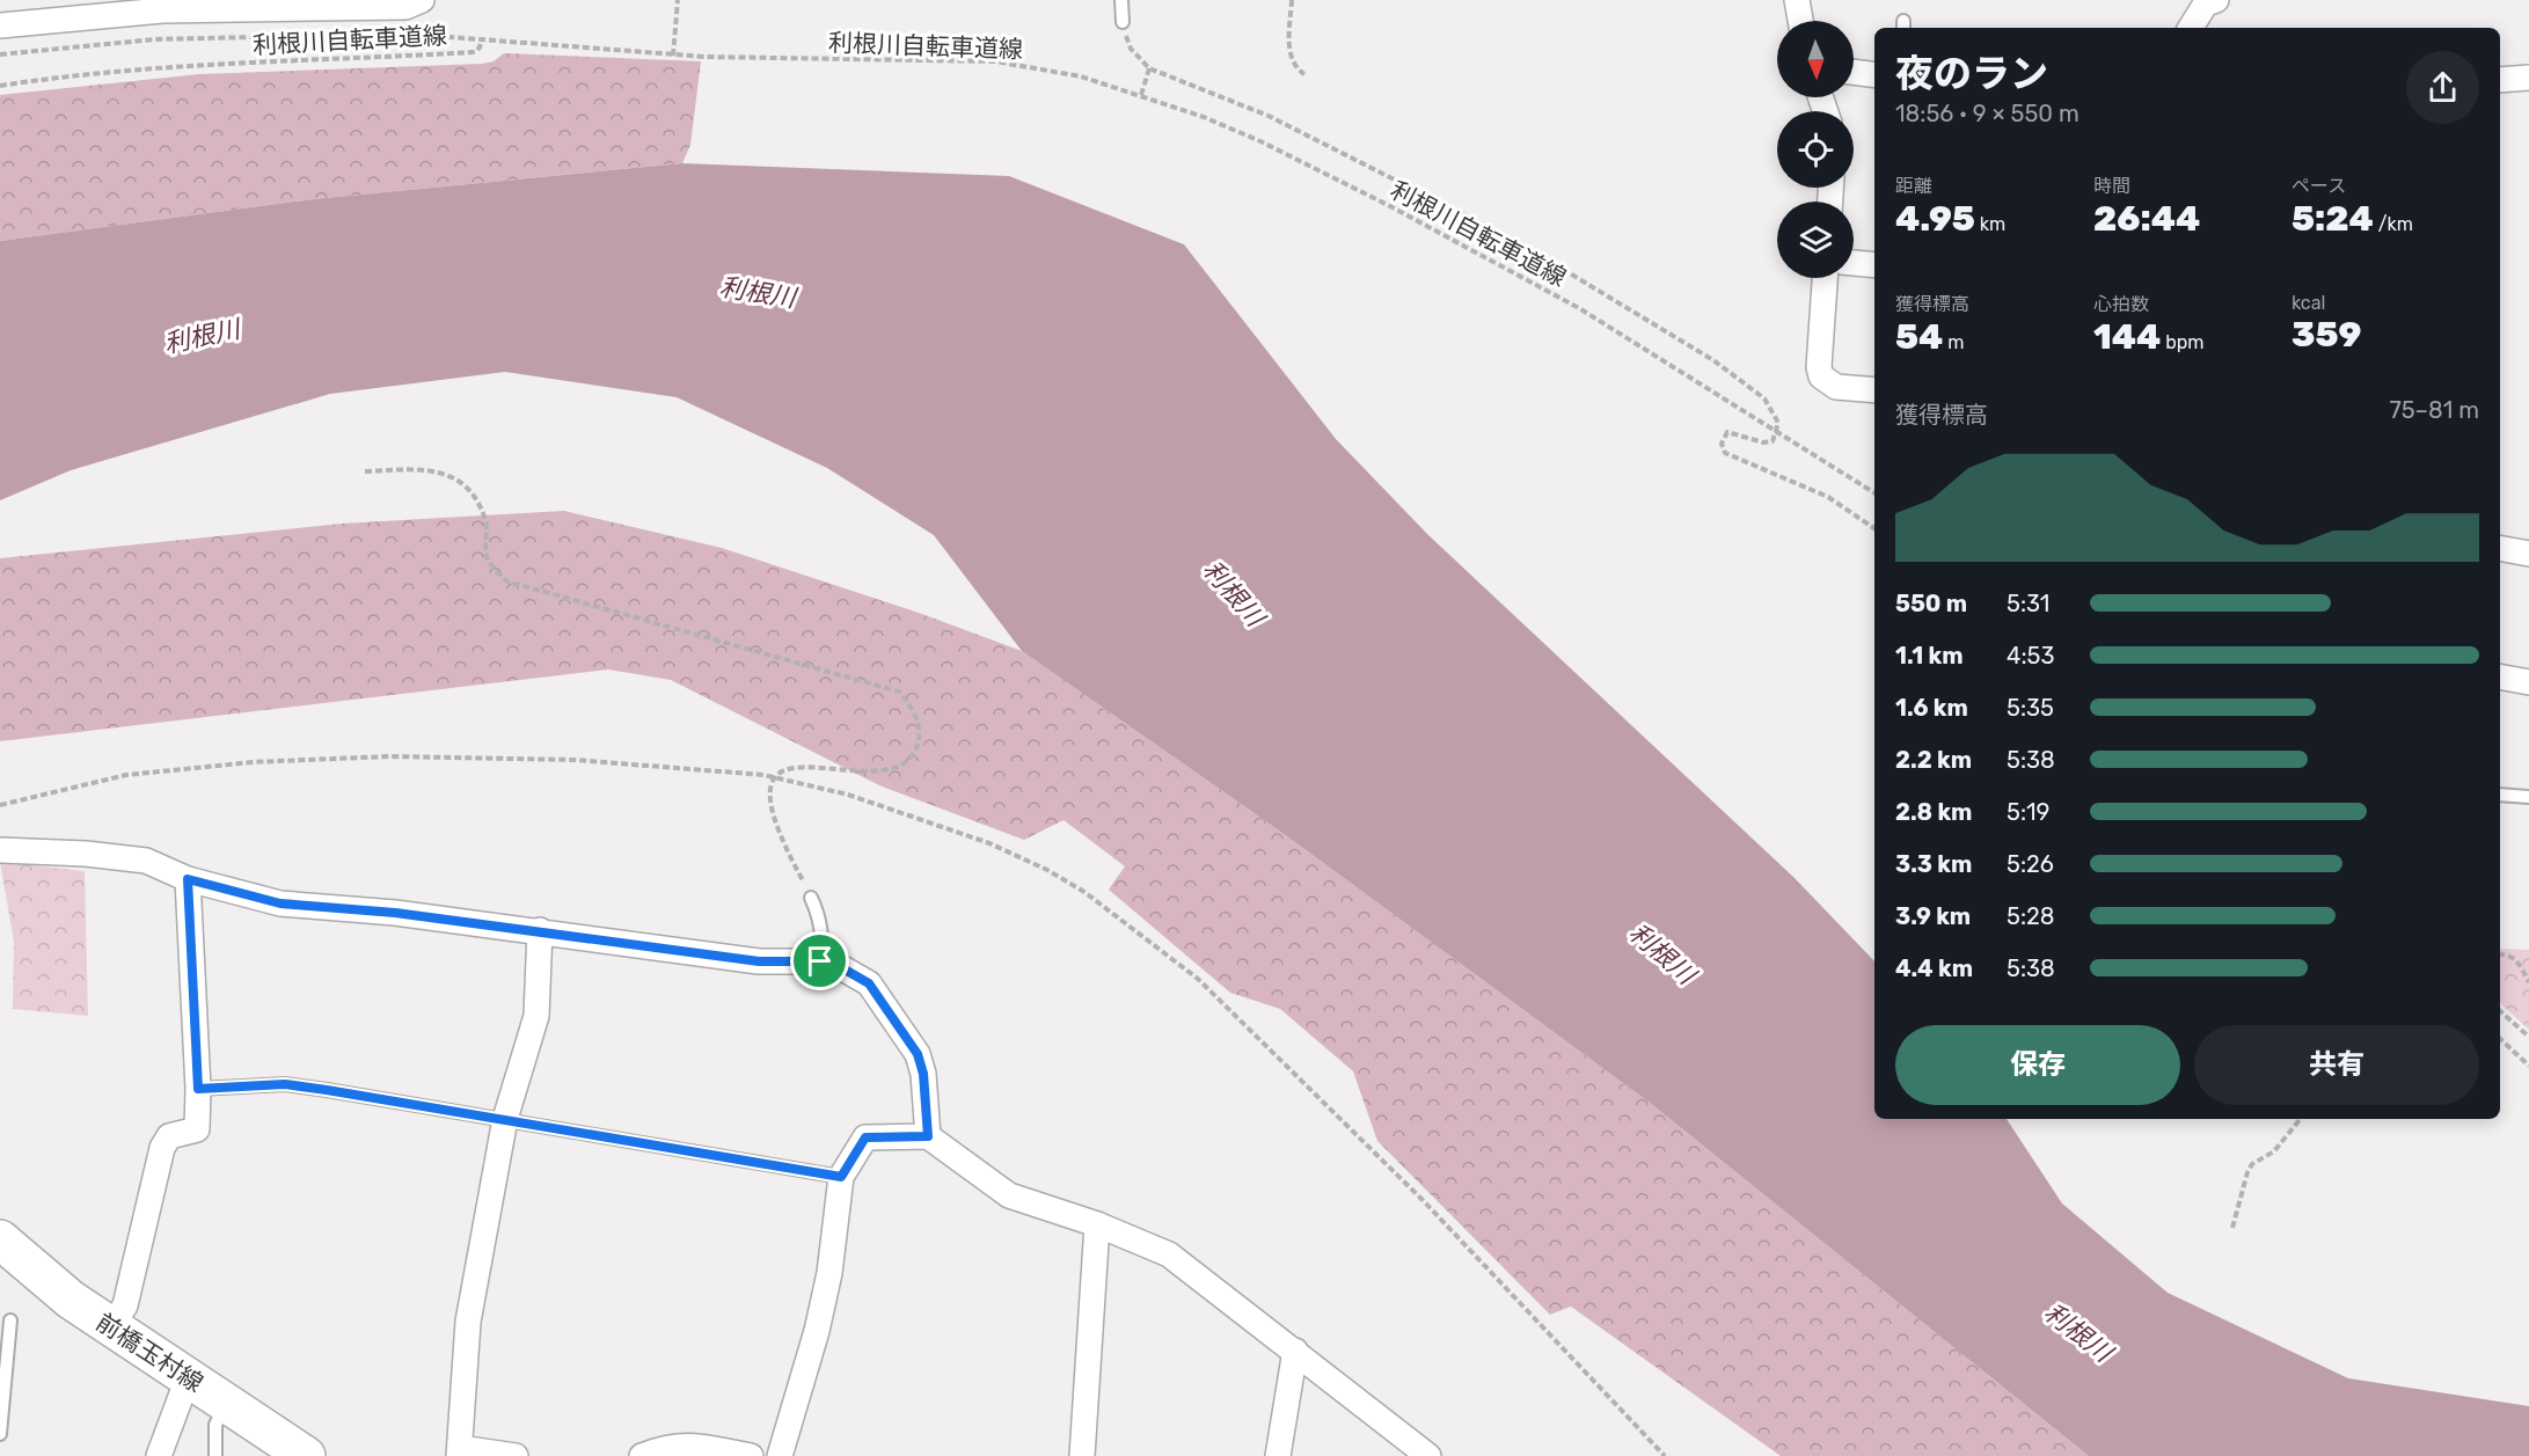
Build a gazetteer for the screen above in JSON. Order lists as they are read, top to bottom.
{
  "streets": {
    "main road": ["前橋玉村線"],
    "path": ["利根川自転車道線"]
  },
  "water": ["利根川"],
  "north": "bottom",
  "page": {
    "heading": ["夜のラン", "18:56 · 9 × 550 m"],
    "stats": [
      ["距離", "4.95 km"],
      ["時間", "26:44"],
      ["ペース", "5:24 /km"],
      ["獲得標高", "54 m"],
      ["心拍数", "144 bpm"],
      ["kcal", "359"]
    ],
    "chart": ["獲得標高", "75–81 m"],
    "list": [
      {
        "name": "550 m",
        "note": "5:31"
      },
      {
        "name": "1.1 km",
        "note": "4:53"
      },
      {
        "name": "1.6 km",
        "note": "5:35"
      },
      {
        "name": "2.2 km",
        "note": "5:38"
      },
      {
        "name": "2.8 km",
        "note": "5:19"
      },
      {
        "name": "3.3 km",
        "note": "5:26"
      },
      {
        "name": "3.9 km",
        "note": "5:28"
      },
      {
        "name": "4.4 km",
        "note": "5:38"
      }
    ],
    "buttons": ["保存", "共有"]
  }
}
